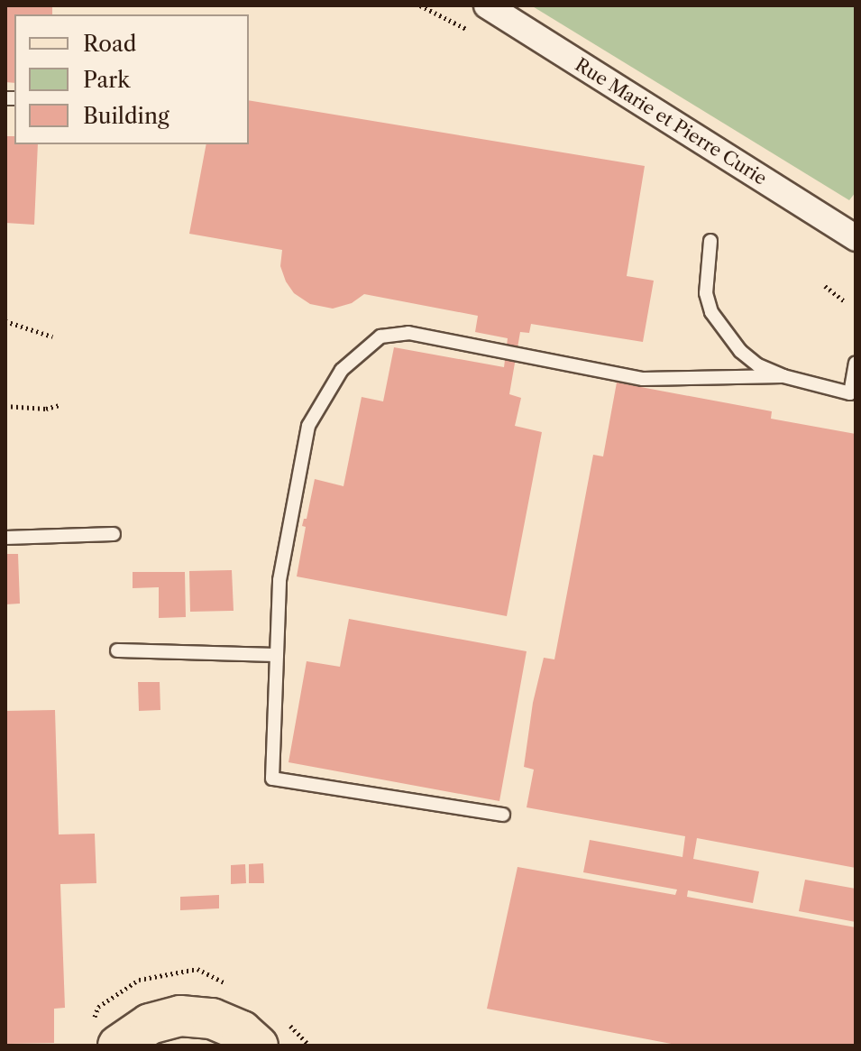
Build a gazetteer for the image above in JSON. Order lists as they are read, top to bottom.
{
  "streets": {
    "street": ["Rue Marie et Pierre Curie"]
  },
  "legend": ["Road", "Park", "Building"]
}
